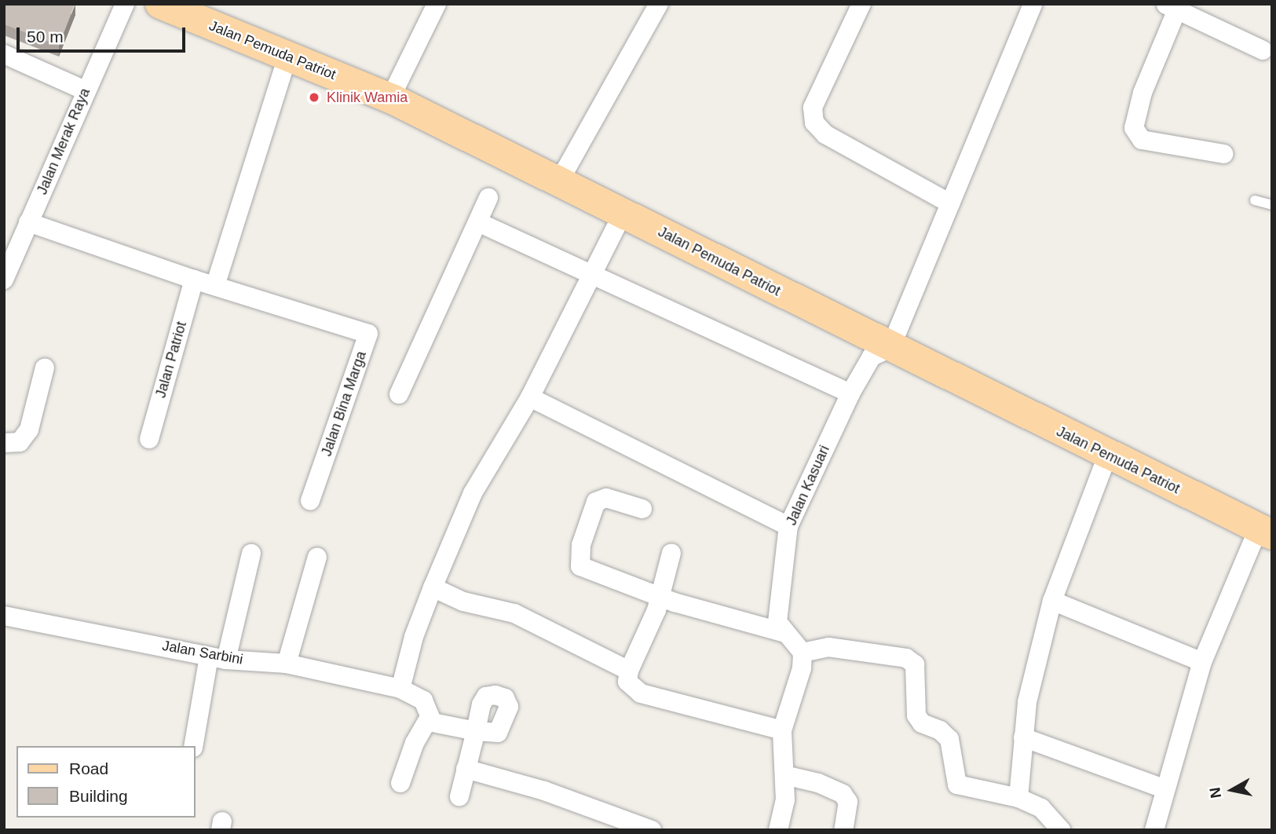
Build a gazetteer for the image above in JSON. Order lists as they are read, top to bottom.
{
  "streets": {
    "main road": ["Jalan Pemuda Patriot"],
    "street": [
      "Jalan Merak Raya",
      "Jalan Patriot",
      "Jalan Bina Marga",
      "Jalan Kasuari",
      "Jalan Sarbini"
    ]
  },
  "crossings": [
    ["Jalan Pemuda Patriot", "Jalan Kasuari"],
    ["Jalan Merak Raya", "Jalan Bina Marga"],
    ["Jalan Patriot", "Jalan Bina Marga"]
  ],
  "places": ["Klinik Wamia"],
  "legend": ["Road", "Building"],
  "scale_bar": "50 m",
  "north": "left"
}
